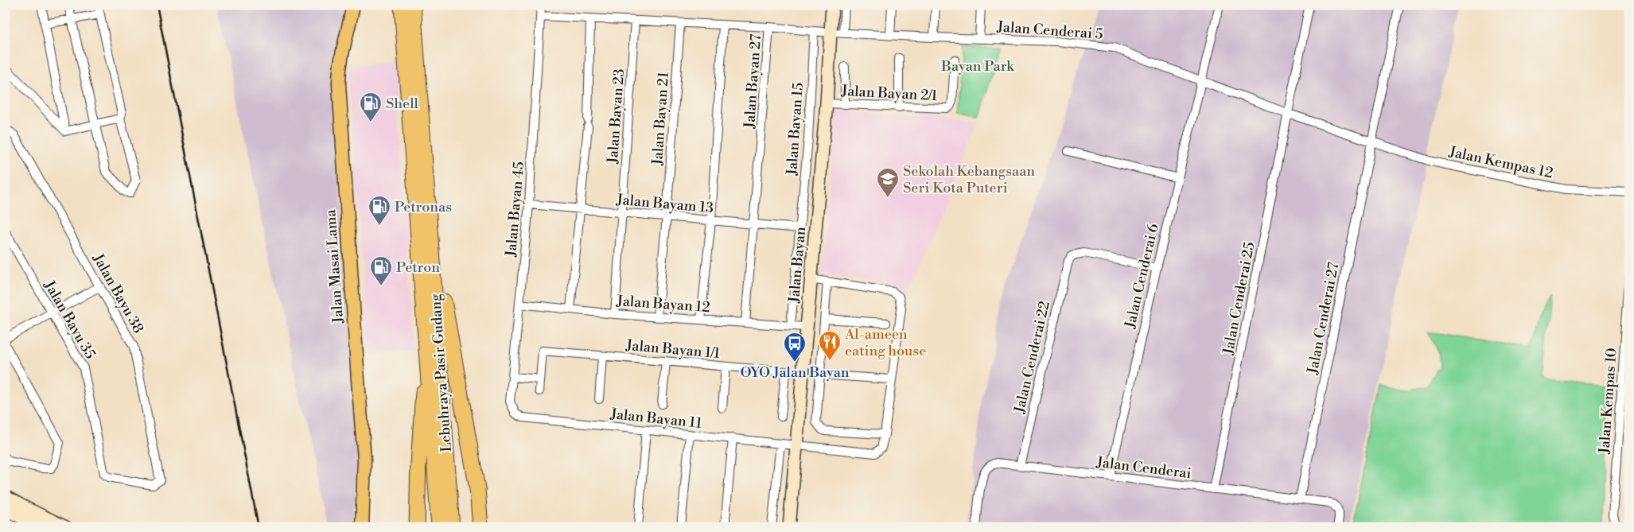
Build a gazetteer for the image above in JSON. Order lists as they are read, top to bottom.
{
  "streets": {
    "highway": ["Lebuhraya Pasir Gudang"],
    "main road": ["Jalan Masai Lama"],
    "street": [
      "Jalan Cenderai 5",
      "Jalan Bayan 27",
      "Jalan Bayan 2/1",
      "Jalan Bayan 23",
      "Jalan Bayan 21",
      "Jalan Bayan 15",
      "Jalan Kempas 12",
      "Jalan Bayam 13",
      "Jalan Bayan 45",
      "Jalan Bayan",
      "Jalan Cenderai 6",
      "Jalan Bayu 38",
      "Jalan Cenderai 25",
      "Jalan Bayan 12",
      "Jalan Cenderai 27",
      "Jalan Bayu 35",
      "Jalan Bayan 1/1",
      "Jalan Cenderai 22",
      "Jalan Kempas 10",
      "Jalan Bayan 11",
      "Jalan Cenderai"
    ]
  },
  "crossings": [
    ["Jalan Cenderai 5", "Jalan Bayan 27"],
    ["Jalan Cenderai 5", "Jalan Bayan 23"],
    ["Jalan Cenderai 5", "Jalan Bayan 21"],
    ["Jalan Cenderai 5", "Jalan Bayan 15"],
    ["Jalan Cenderai 5", "Jalan Kempas 12"],
    ["Jalan Cenderai 5", "Jalan Bayan 45"],
    ["Jalan Cenderai 5", "Jalan Bayan"],
    ["Jalan Cenderai 5", "Jalan Cenderai 6"],
    ["Jalan Cenderai 5", "Jalan Cenderai 25"],
    ["Jalan Cenderai 5", "Jalan Cenderai 27"],
    ["Jalan Bayan 27", "Jalan Bayam 13"],
    ["Jalan Bayan 27", "Jalan Bayan 12"],
    ["Jalan Bayan 2/1", "Jalan Bayan"],
    ["Jalan Bayan 23", "Jalan Bayam 13"],
    ["Jalan Bayan 23", "Jalan Bayan 12"],
    ["Jalan Bayan 21", "Jalan Bayam 13"],
    ["Jalan Bayan 21", "Jalan Bayan 12"],
    ["Jalan Bayan 15", "Jalan Bayam 13"],
    ["Jalan Bayan 15", "Jalan Bayan 12"],
    ["Jalan Kempas 12", "Jalan Cenderai 27"],
    ["Jalan Bayam 13", "Jalan Bayan 45"],
    ["Jalan Bayan 45", "Jalan Bayan 12"],
    ["Jalan Bayan 45", "Jalan Bayan 11"],
    ["Jalan Bayan", "Jalan Bayan 12"],
    ["Jalan Bayan", "Jalan Bayan 1/1"],
    ["Jalan Bayan", "Jalan Bayan 11"],
    ["Jalan Cenderai 6", "Jalan Cenderai 22"],
    ["Jalan Cenderai 6", "Jalan Cenderai"],
    ["Jalan Bayu 38", "Jalan Bayu 35"],
    ["Jalan Cenderai 25", "Jalan Cenderai"],
    ["Jalan Cenderai 27", "Jalan Cenderai"],
    ["Jalan Cenderai 22", "Jalan Cenderai"]
  ],
  "parks": ["Bayan Park"],
  "places": {
    "fuel station": ["Shell", "Petronas", "Petron"],
    "school or university": ["Sekolah Kebangsaan Seri Kota Puteri"],
    "restaurant": ["Al-ameen eating house"],
    "bus stop": ["OYO Jalan Bayan"]
  }
}
